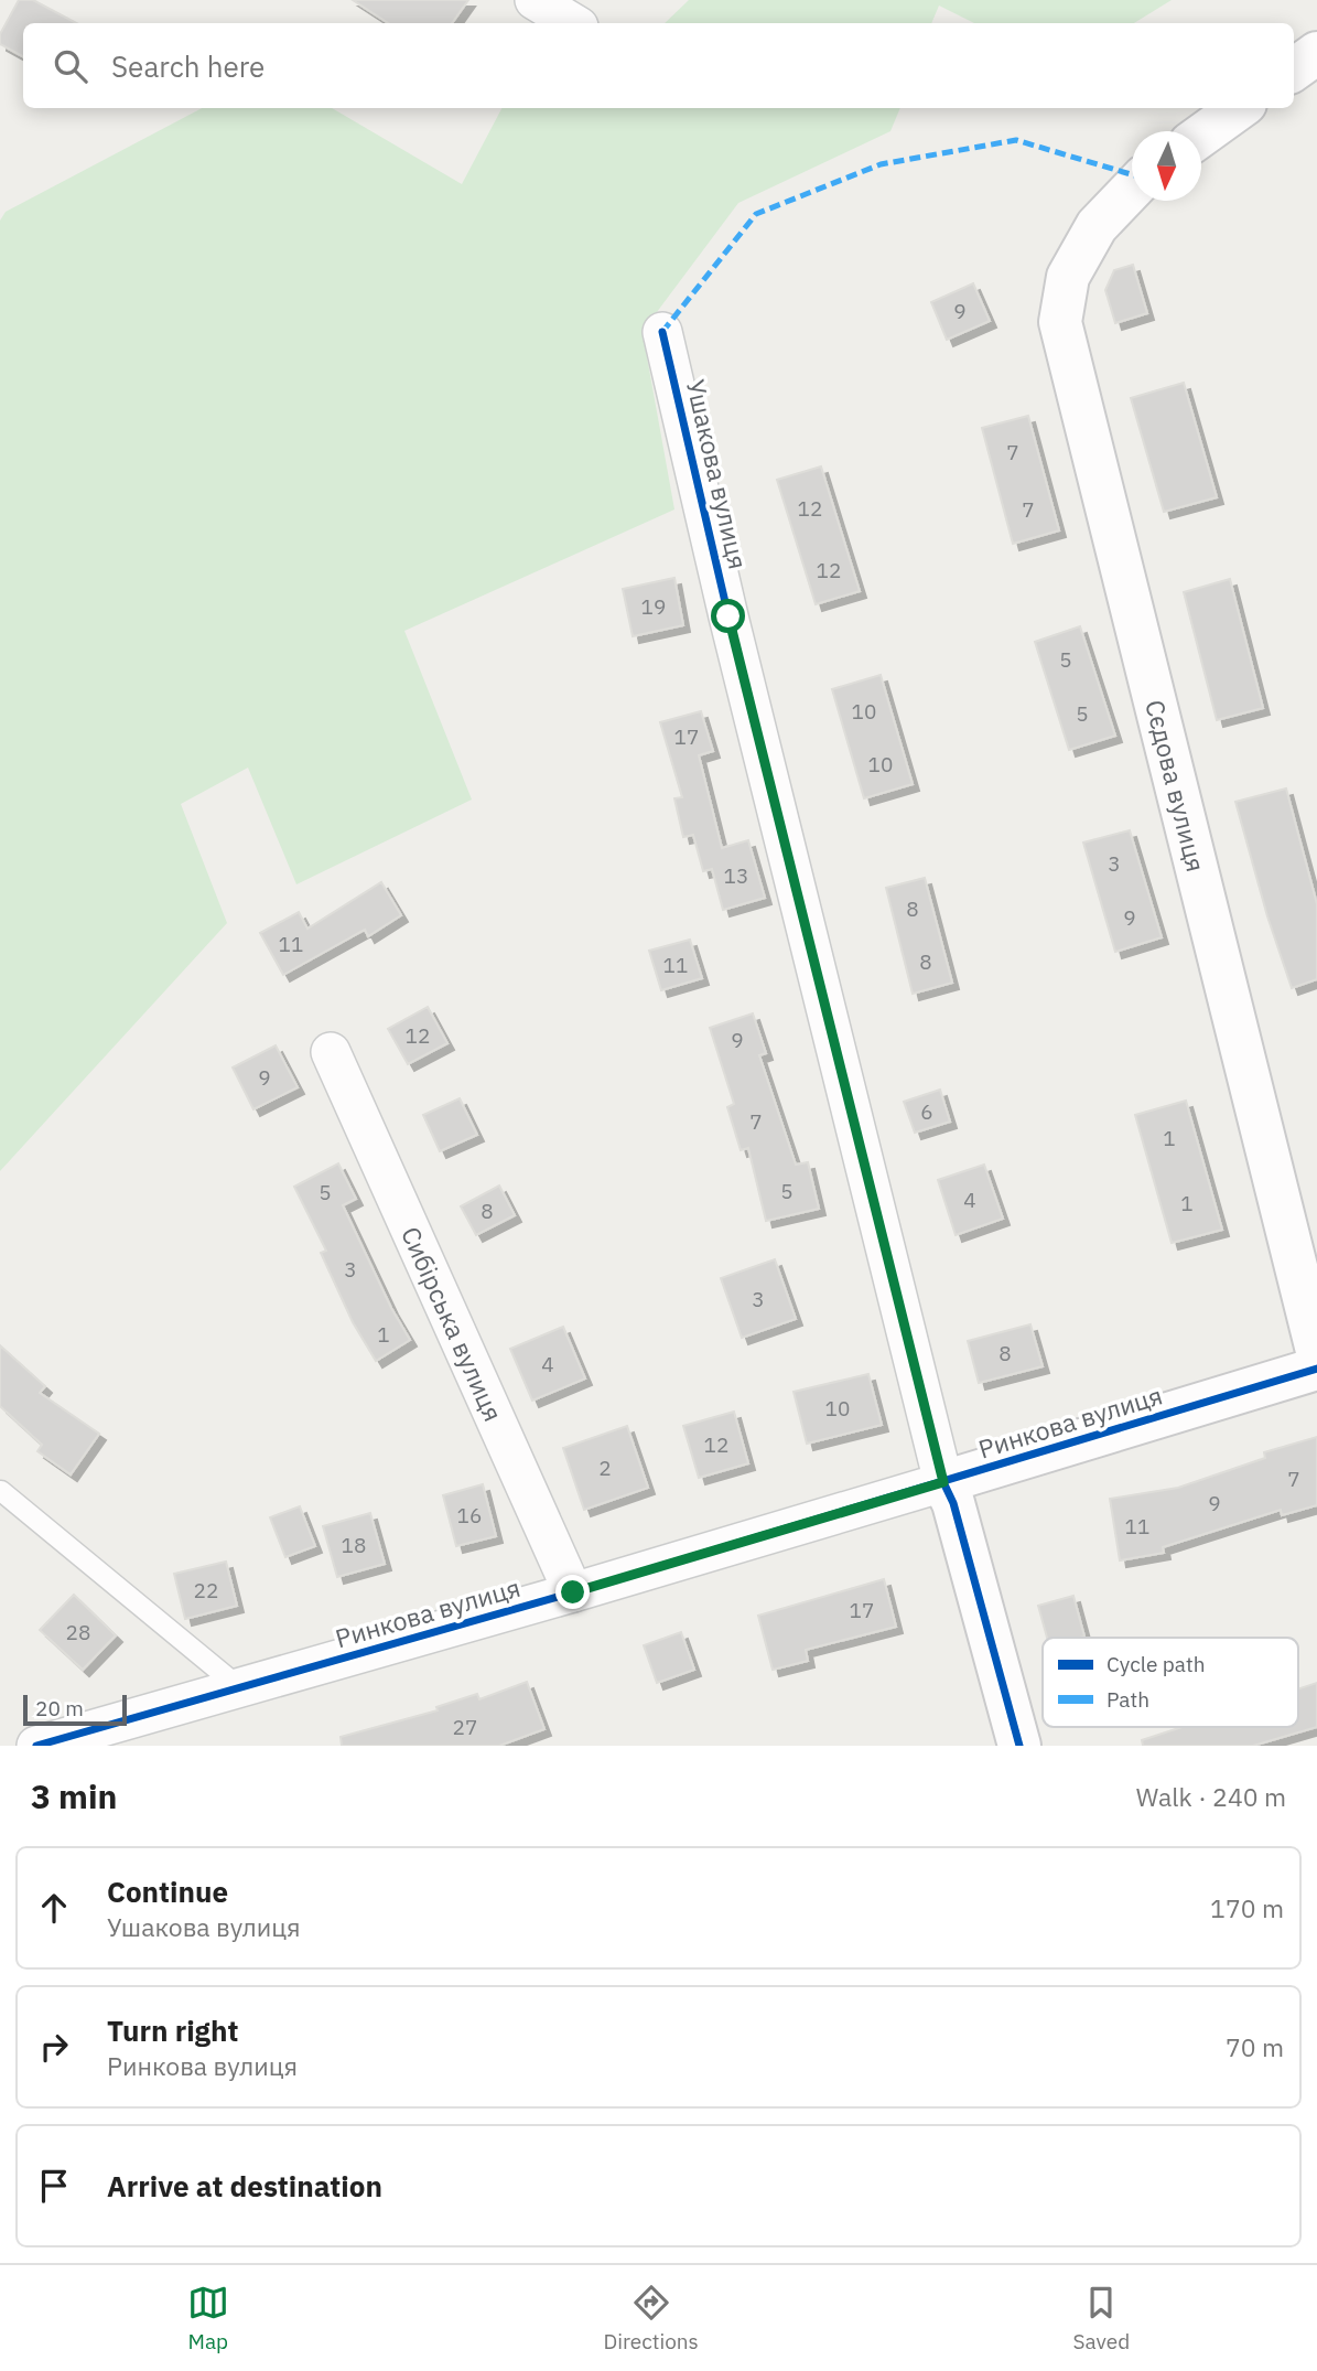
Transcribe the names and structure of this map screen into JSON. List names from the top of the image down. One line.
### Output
{"streets":{"street":["Ушакова вулиця","Сєдова вулиця","Сибірська вулиця","Ринкова вулиця"]},"crossings":[["Ушакова вулиця","Ринкова вулиця"],["Сибірська вулиця","Ринкова вулиця"]],"house_numbers":["9","7","12","7","12","19","5","10","5","17","10","3","13","8","9","11","8","11","12","9","9","6","7","1","5","5","4","1","8","3","3","1","8","4","10","12","2","7","9","16","11","18","22","17","28","27"],"legend":["Cycle path","Path"],"scale_bar":"20 m","north":"bottom","page":{"search":"Search here","scale":"20 m","heading":["3 min","Walk · 240 m"],"list":[["Continue","Ушакова вулиця","170 m"],["Turn right","Ринкова вулиця","70 m"],"Arrive at destination"],"nav":["Map","Directions","Saved"]}}
